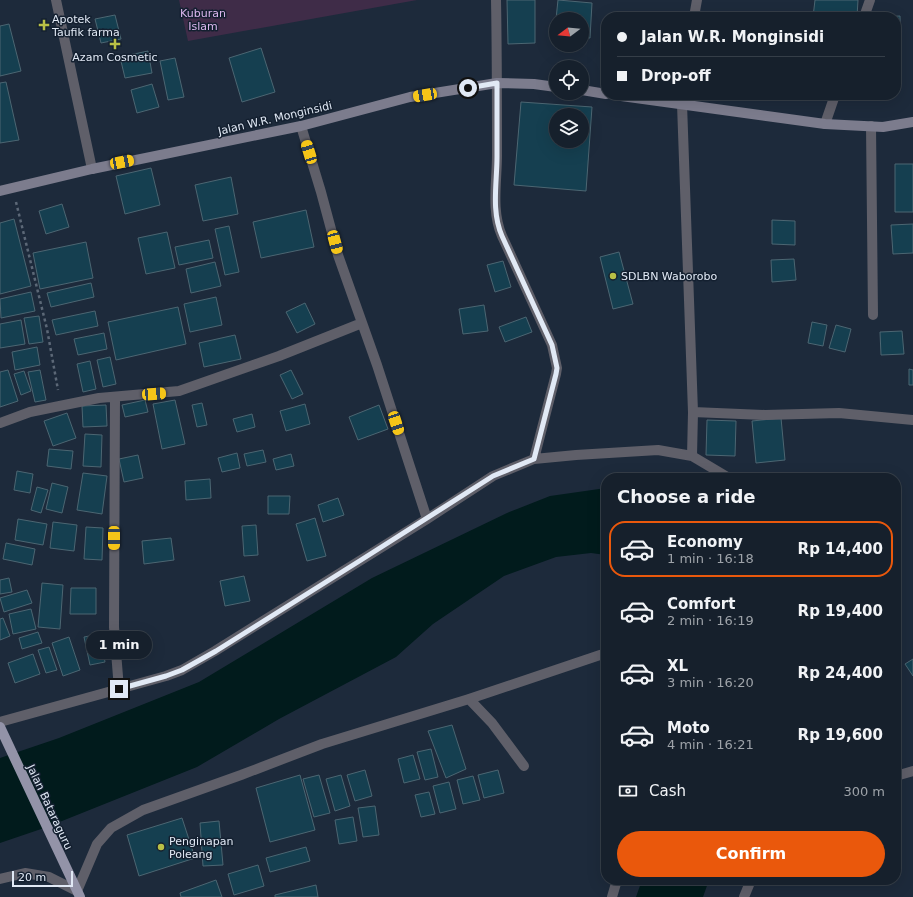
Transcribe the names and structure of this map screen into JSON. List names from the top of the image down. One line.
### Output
{"streets":{"main road":["Jalan W.R. Monginsidi","Jalan Bataraguru"]},"parks":["Kuburan Islam"],"places":{"health":["Apotek Taufik farma","Azam Cosmetic"],"other":["SDLBN Waborobo","Penginapan Poleang"]},"scale_bar":"20 m","north":"left","page":{"banner":["Jalan W.R. Monginsidi","Drop-off"],"heading":"Choose a ride","list":[{"name":"Economy","note":"1 min · 16:18","value":"Rp 14,400"},{"name":"Comfort","note":"2 min · 16:19","value":"Rp 19,400"},{"name":"XL","note":"3 min · 16:20","value":"Rp 24,400"},{"name":"Moto","note":"4 min · 16:21","value":"Rp 19,600"}],"bubble":"1 min","pay":["Cash","300 m"],"buttons":"Confirm","scale":"20 m"}}
